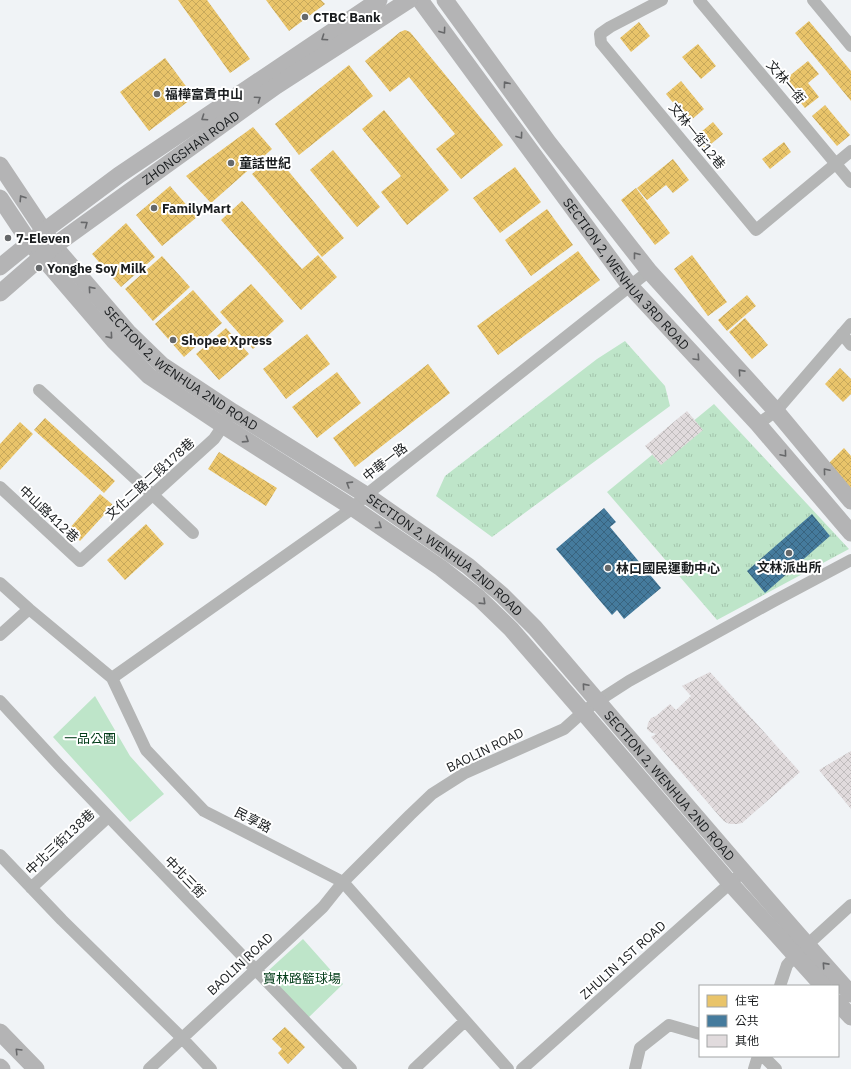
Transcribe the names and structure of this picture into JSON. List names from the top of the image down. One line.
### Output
{"streets":{"street":["文林一街","文林一街12巷","ZHONGSHAN ROAD","SECTION 2, WENHUA 3RD ROAD","SECTION 2, WENHUA 2ND ROAD","中華一路","文化二路二段178巷","中山路412巷","BAOLIN ROAD","民享路","中北三街138巷","中北三街","ZHULIN 1ST ROAD"]},"crossings":[["文林一街","文林一街12巷"],["ZHONGSHAN ROAD","SECTION 2, WENHUA 2ND ROAD"],["SECTION 2, WENHUA 3RD ROAD","中華一路"],["SECTION 2, WENHUA 2ND ROAD","中華一路"],["SECTION 2, WENHUA 2ND ROAD","文化二路二段178巷"],["SECTION 2, WENHUA 2ND ROAD","BAOLIN ROAD"],["SECTION 2, WENHUA 2ND ROAD","ZHULIN 1ST ROAD"],["中華一路","民享路"],["文化二路二段178巷","中山路412巷"],["BAOLIN ROAD","民享路"],["BAOLIN ROAD","中北三街"],["中北三街138巷","中北三街"]],"parks":["一品公園","寶林路籃球場"],"places":["CTBC Bank","福樺富貴中山","童話世紀","FamilyMart","7-Eleven","Yonghe Soy Milk","Shopee Xpress","文林派出所","林口國民運動中心"],"legend":["住宅","公共","其他"]}
